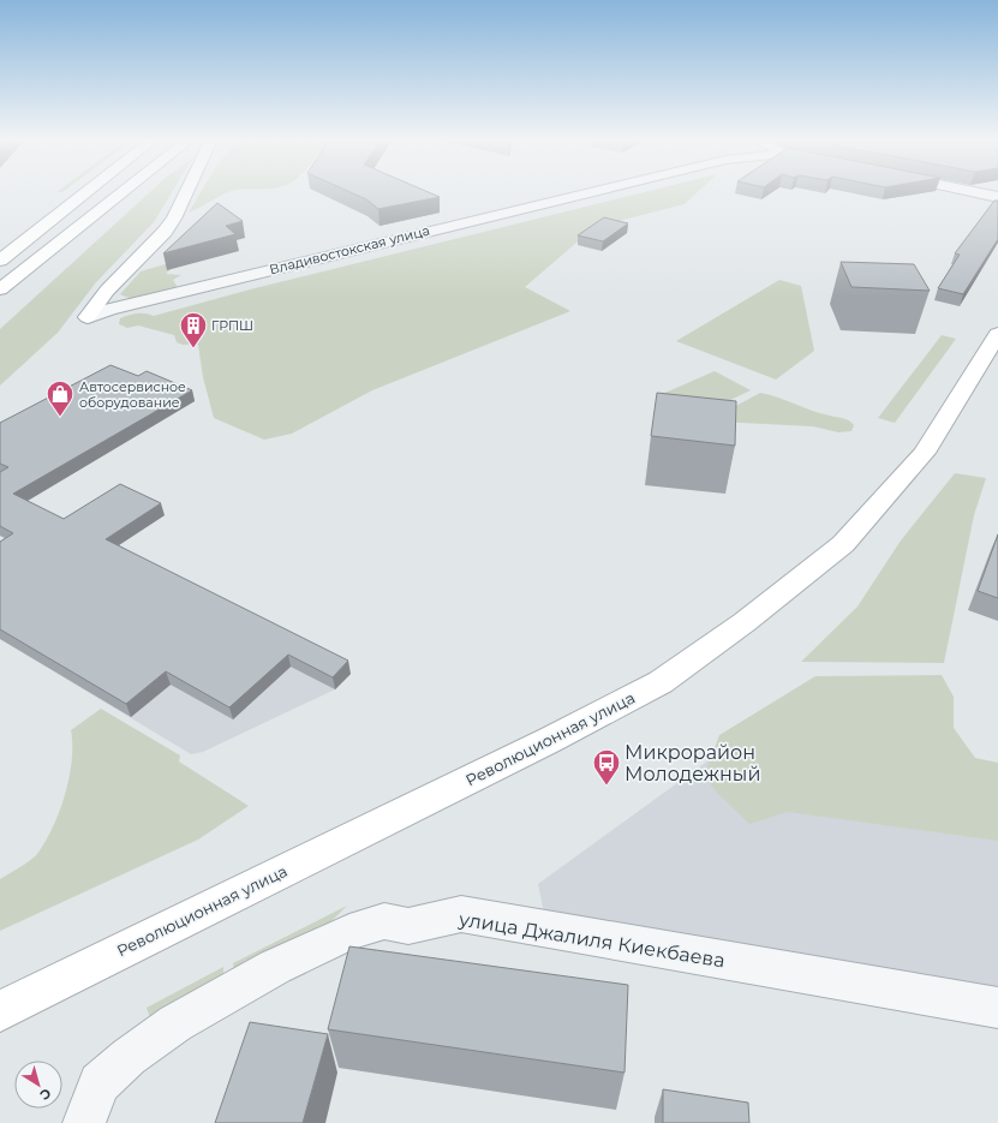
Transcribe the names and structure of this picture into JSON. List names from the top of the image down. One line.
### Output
{"streets":{"main road":["Революционная улица"],"street":["Владивостокская улица","улица Джалиля Киекбаева"]},"places":{"building":["ГРПШ"],"shop":["Автосервисное оборудование"],"bus stop":["Микрорайон Молодежный"]},"north":"bottom right"}
